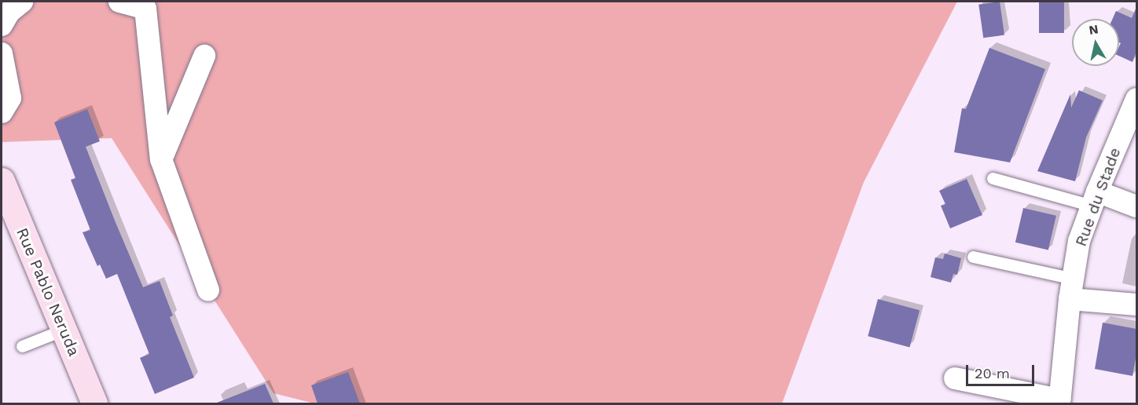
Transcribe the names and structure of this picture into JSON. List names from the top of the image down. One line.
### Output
{"streets":{"main road":["Rue Pablo Neruda"],"street":["Rue du Stade"]},"scale_bar":"20 m","north":"top"}
